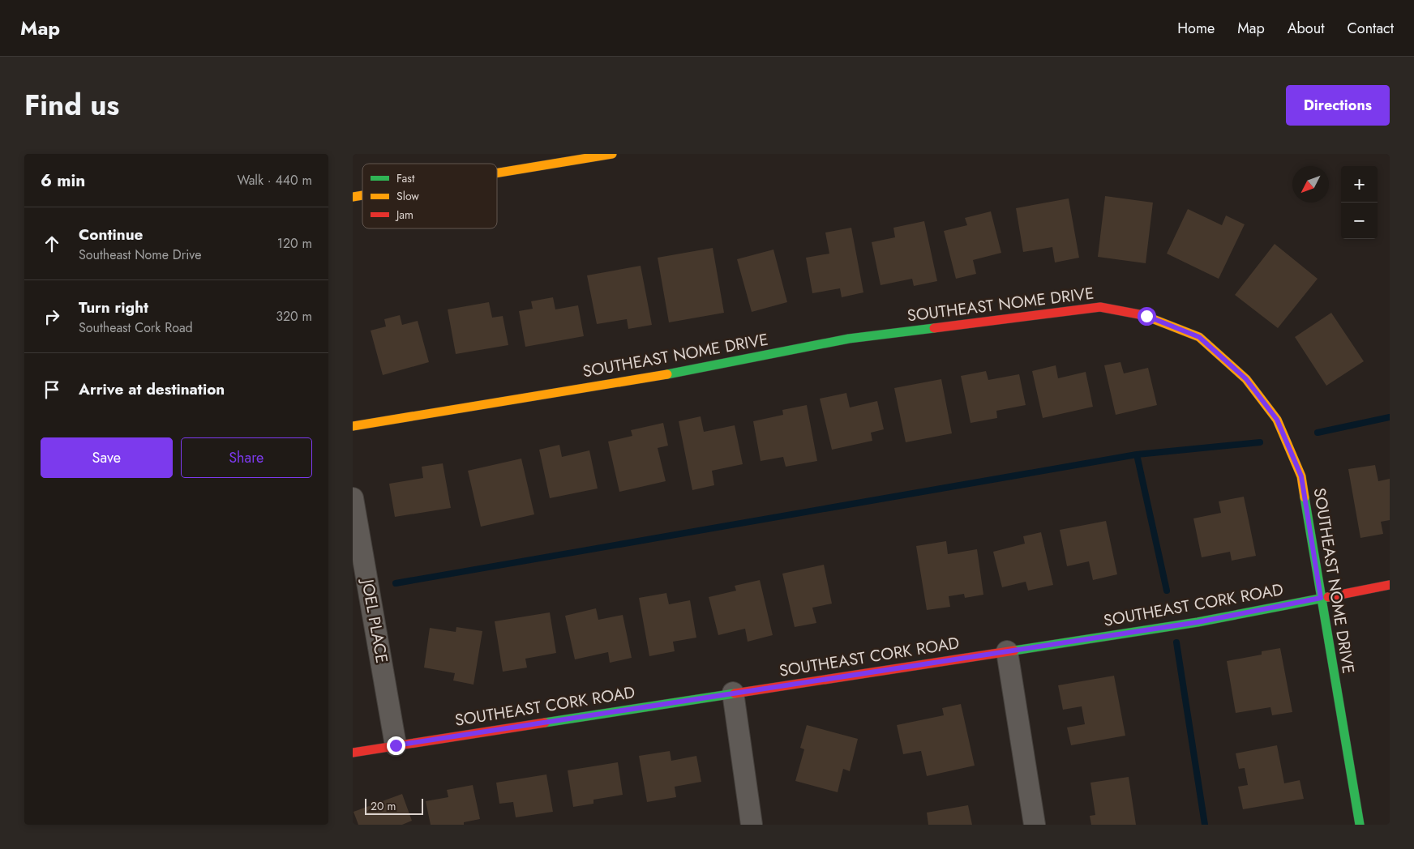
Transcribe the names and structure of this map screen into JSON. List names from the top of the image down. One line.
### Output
{"streets":{"street":["SOUTHEAST NOME DRIVE","SOUTHEAST CORK ROAD","JOEL PLACE"]},"crossings":[["SOUTHEAST NOME DRIVE","SOUTHEAST CORK ROAD"],["SOUTHEAST CORK ROAD","JOEL PLACE"]],"legend":["Fast","Slow","Jam"],"scale_bar":"20 m","north":"bottom left","page":{"header":"Map","nav":["Home","Map","About","Contact"],"title":"Find us","buttons":["Directions",["Save","Share"]],"heading":["6 min","Walk · 440 m"],"map_buttons":["+","−"],"list":[["Continue","Southeast Nome Drive","120 m"],["Turn right","Southeast Cork Road","320 m"],"Arrive at destination"],"scale":"20 m"}}
